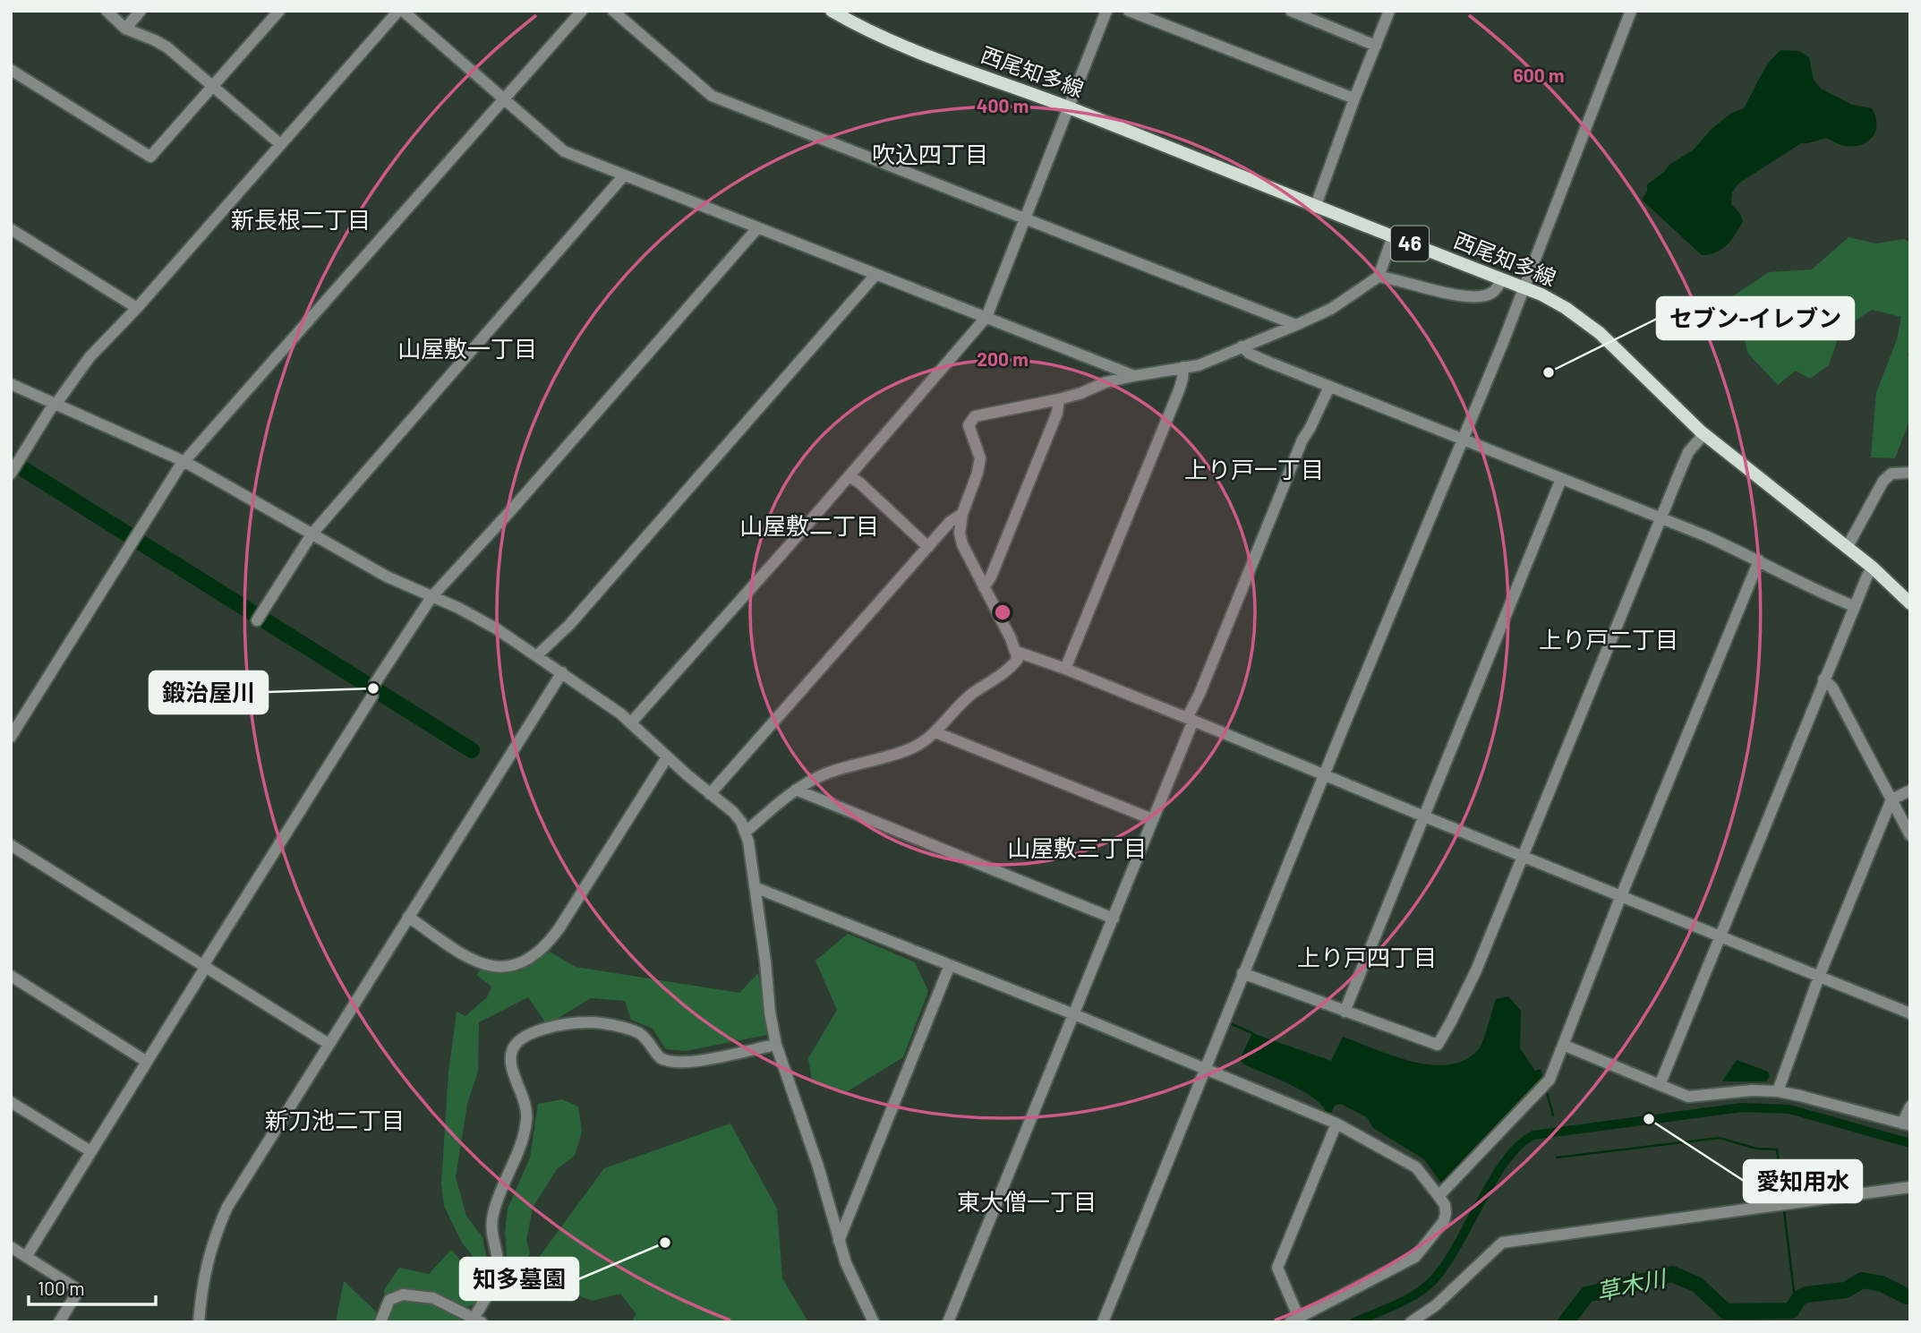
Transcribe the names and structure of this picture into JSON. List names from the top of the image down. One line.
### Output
{"streets":{"main road":["西尾知多線","46"]},"districts":["吹込四丁目","新長根二丁目","山屋敷一丁目","上り戸一丁目","山屋敷二丁目","上り戸二丁目","山屋敷三丁目","上り戸四丁目","新刀池二丁目","東大僧一丁目"],"water":["草木川"],"places":["セブン-イレブン","鍛治屋川","愛知用水","知多墓園"],"scale_bar":"100 m","rings":["600 m","400 m","200 m"]}
